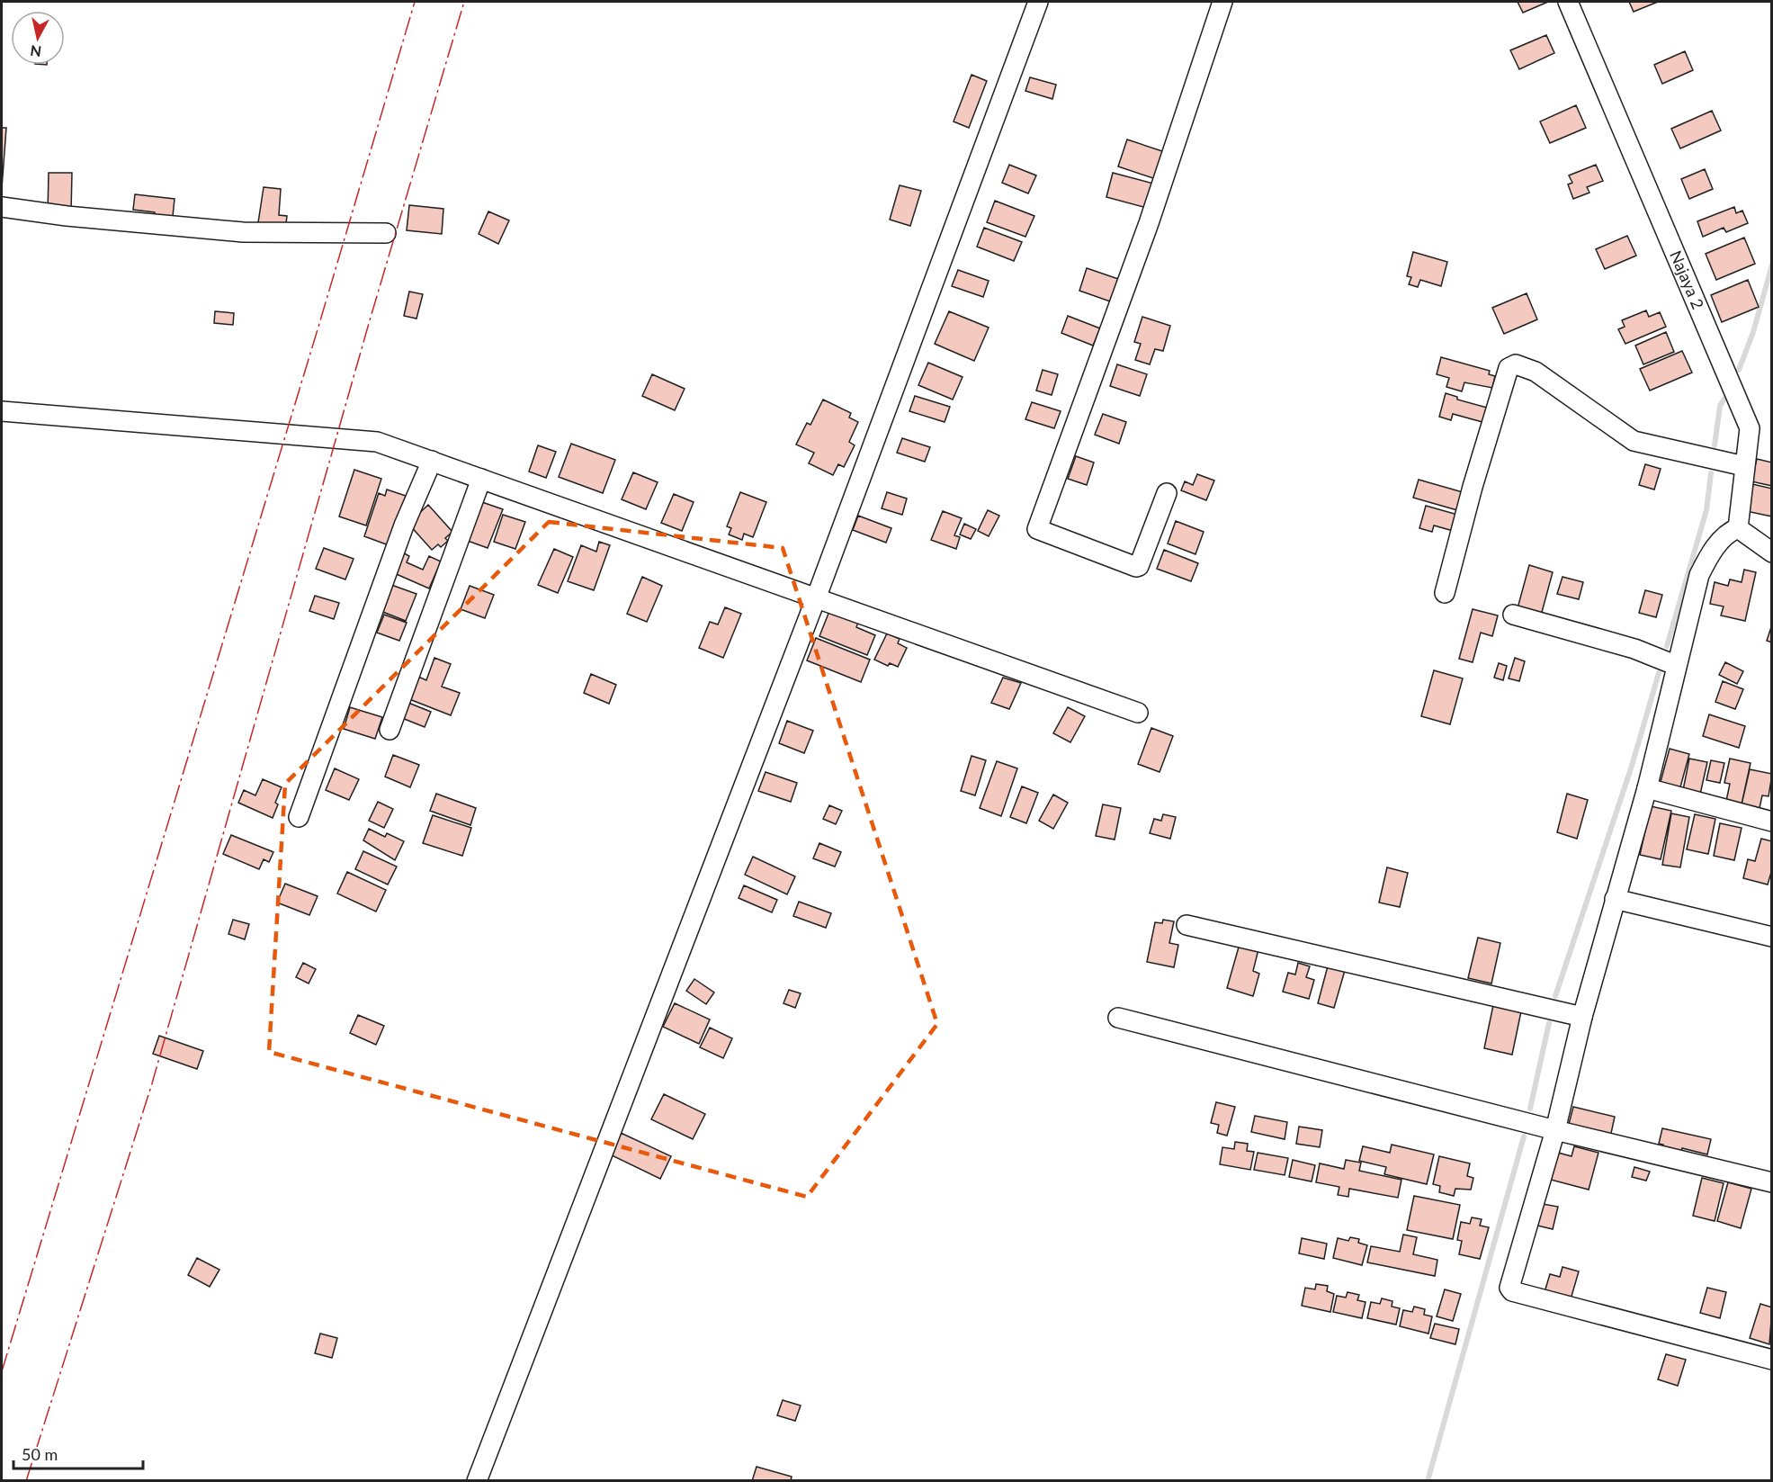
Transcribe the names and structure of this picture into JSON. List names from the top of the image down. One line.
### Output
{"streets":{"street":["Najaya 2"]},"scale_bar":"50 m","north":"bottom"}
